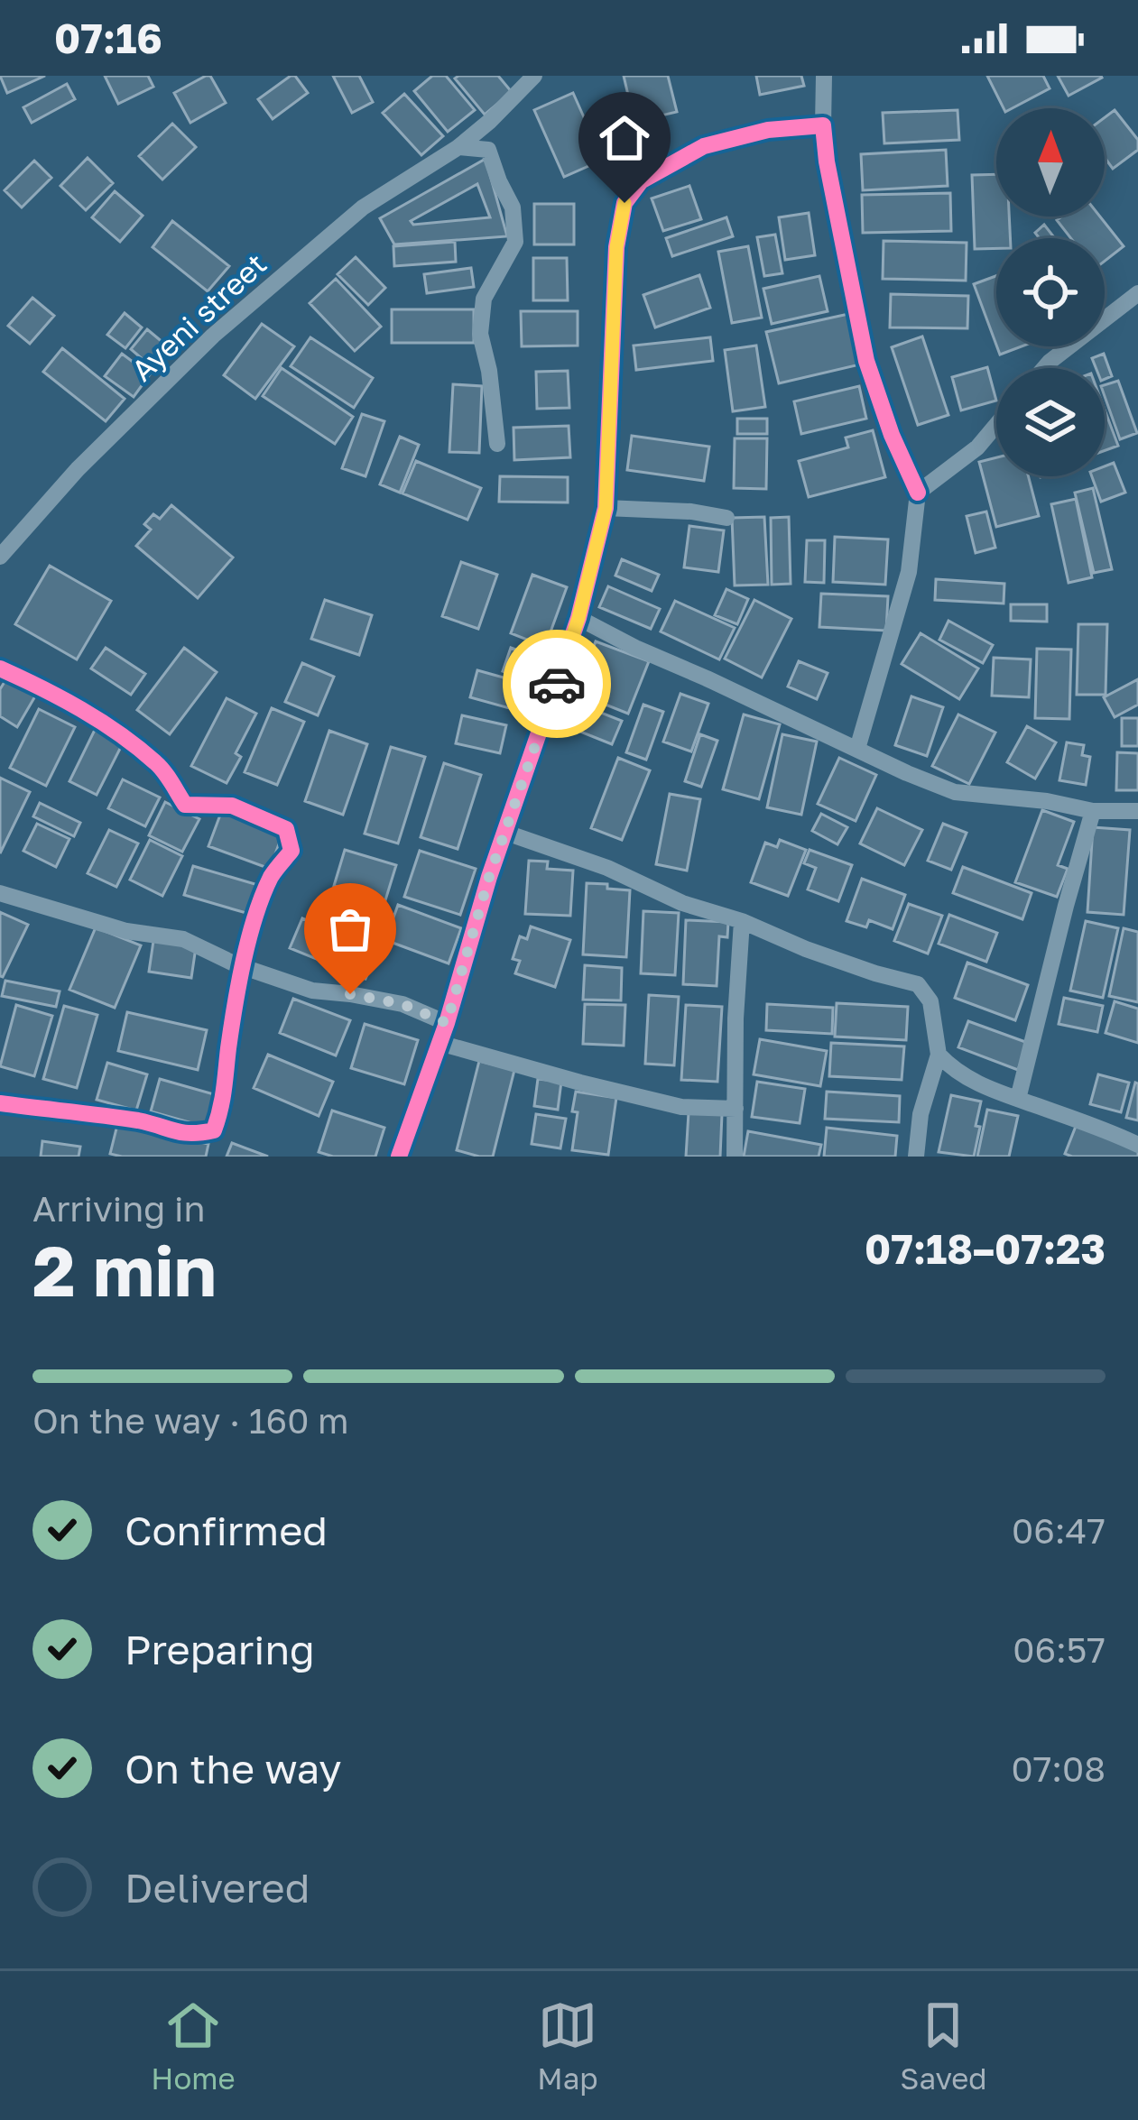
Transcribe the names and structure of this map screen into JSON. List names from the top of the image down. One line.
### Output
{"streets":{"street":["Ayeni street"]},"north":"top","page":{"status":"07:16","heading":["2 min","Arriving in","07:18–07:23"],"bar":"On the way · 160 m","list":[["Confirmed","06:47"],["Preparing","06:57"],["On the way","07:08"],"Delivered"],"tabs":["Home","Map","Saved"]}}
